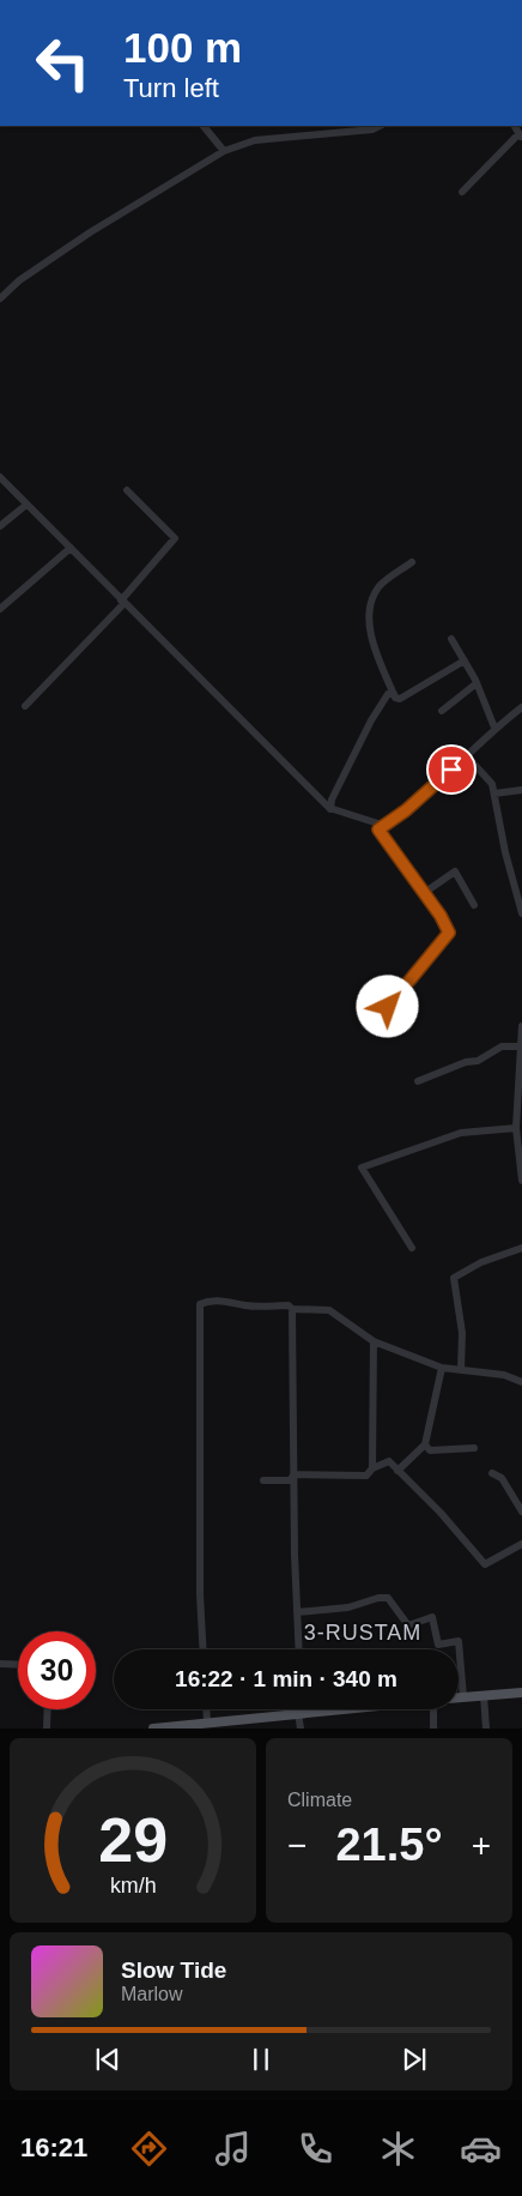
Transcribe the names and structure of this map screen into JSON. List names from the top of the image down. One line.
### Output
{"districts":["3-RUSTAM"],"page":{"turn":["100 m","Turn left"],"limit":"30","trip":"16:22 · 1 min · 340 m","tile":"Climate","heat":["−","21.5°","+"],"song":["Slow Tide","Marlow"],"tabs":"16:21","gauge":["29","km/h"]}}
